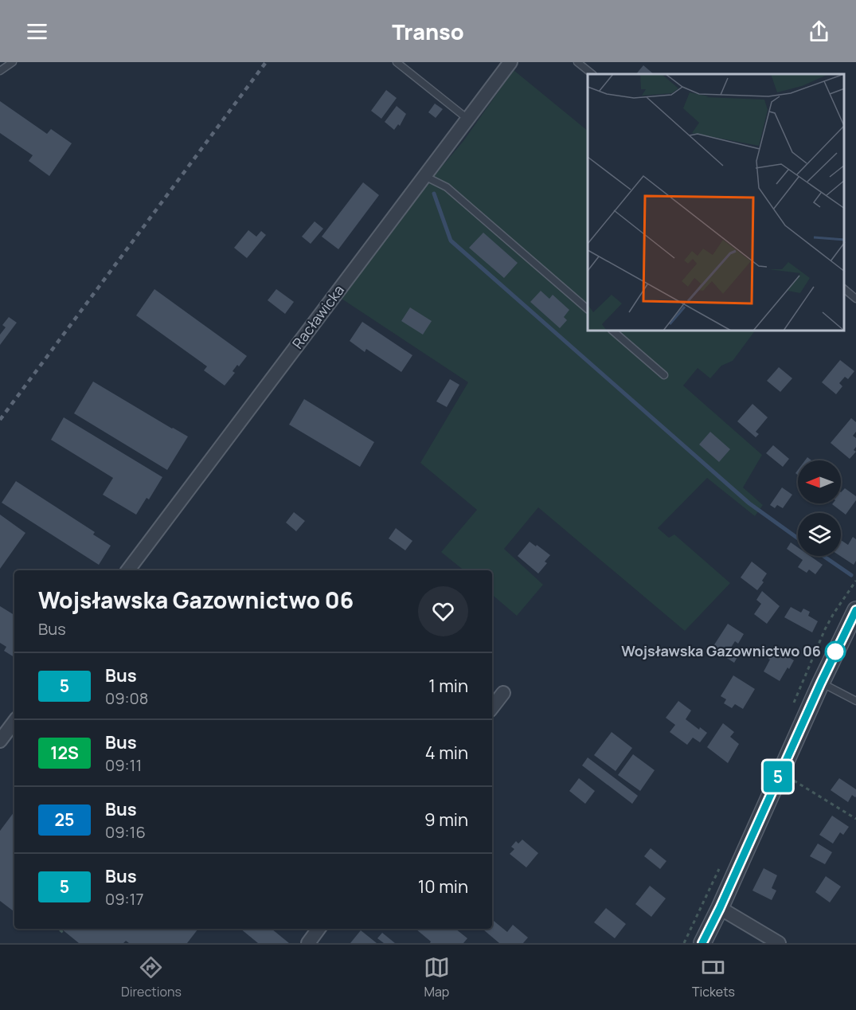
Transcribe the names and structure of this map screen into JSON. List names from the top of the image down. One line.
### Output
{"streets":{"street":["Racławicka"]},"places":["Wojsławska Gazownictwo 06"],"lines":["bus line 5"],"north":"left","page":{"header":"Transo","on_map":"5","heading":["Wojsławska Gazownictwo 06","Bus"],"list":[{"mark":"5","name":"Bus","note":"09:08","value":"1 min"},{"mark":"12S","name":"Bus","note":"09:11","value":"4 min"},{"mark":"25","name":"Bus","note":"09:16","value":"9 min"},{"mark":"5","name":"Bus","note":"09:17","value":"10 min"}],"tabs":["Directions","Map","Tickets"]}}
